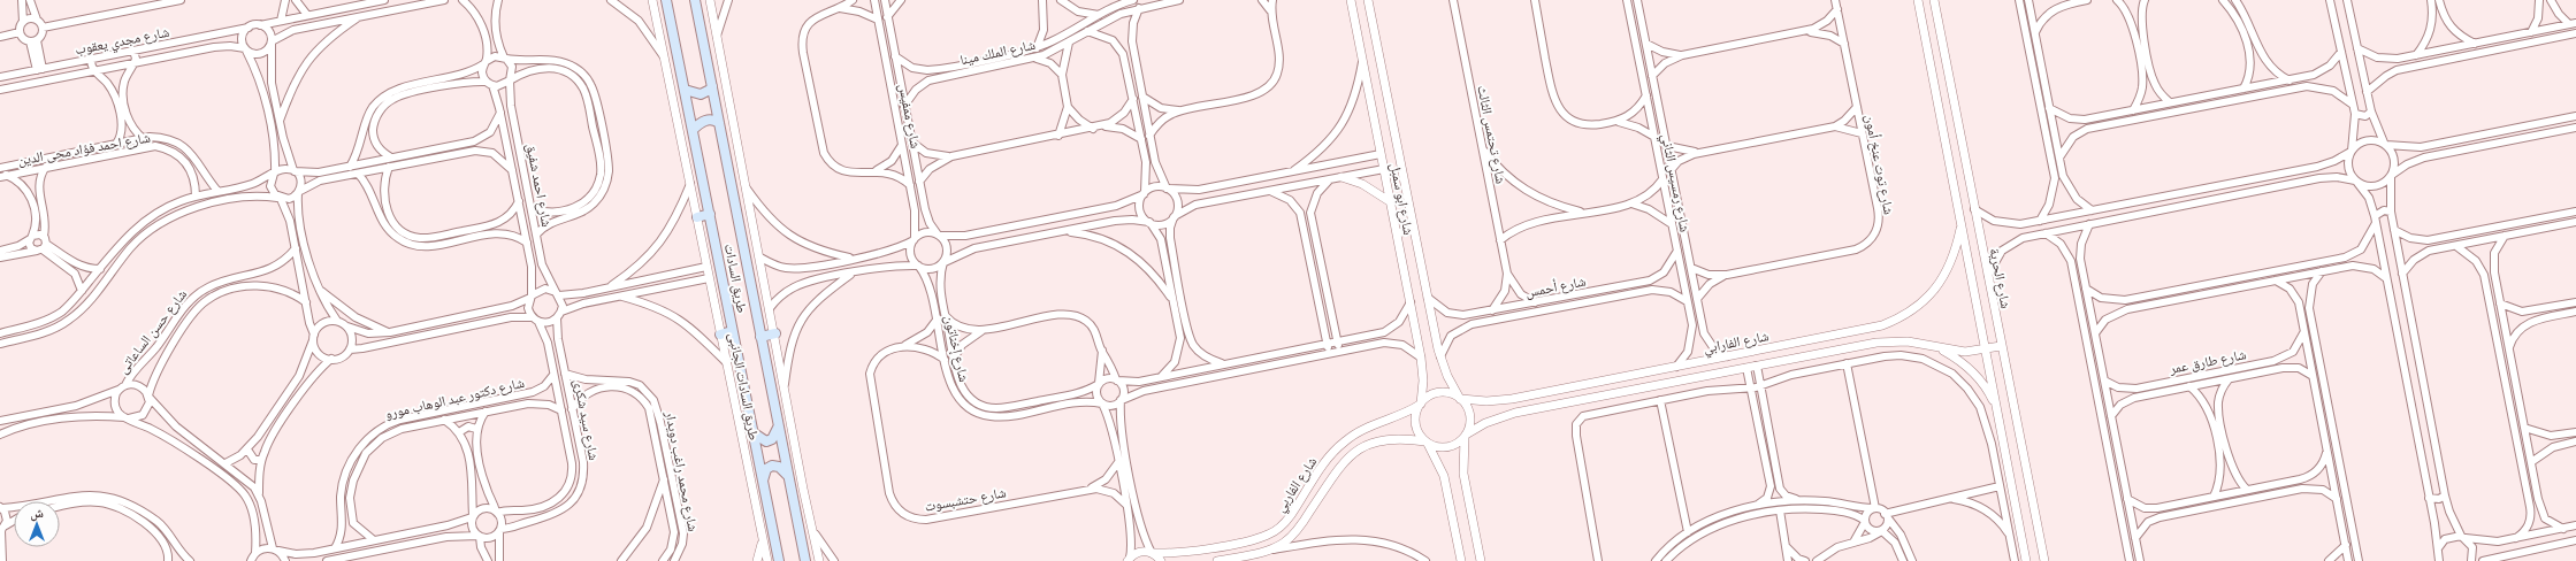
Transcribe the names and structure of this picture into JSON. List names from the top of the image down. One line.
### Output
{"streets":{"main road":["طريق السادات"],"street":["شارع مجدي يعقوب","شارع الملك مينا","شارع ممفيس","شارع تحتمس الثالث","شارع احمد فؤاد محى الدين","شارع توت عنخ أمون","شارع رمسيس الثاني","شارع احمد شفيق","شارع ابو سمبل","شارع الحرية","شارع أحمس","شارع حسن الساعاتى","شارع الفارابي","شارع إخناتون","شارع طارق عمر","طريق السادات الجانبى","شارع دكتور عبد الوهاب مورو","شارع سيد شكرى","شارع محمد راغب دويدار","شارع الفاربي","شارع حتشبسوت"]},"crossings":[["شارع الملك مينا","شارع ممفيس"],["شارع ممفيس","شارع إخناتون"],["شارع تحتمس الثالث","شارع أحمس"],["شارع توت عنخ أمون","شارع رمسيس الثاني"],["شارع رمسيس الثاني","شارع أحمس"],["شارع رمسيس الثاني","شارع الفارابي"],["شارع احمد شفيق","شارع سيد شكرى"],["شارع ابو سمبل","شارع أحمس"],["شارع ابو سمبل","شارع الفارابي"],["شارع ابو سمبل","شارع الفاربي"],["شارع الحرية","شارع الفارابي"],["شارع الفارابي","شارع الفاربي"],["شارع إخناتون","شارع حتشبسوت"],["شارع دكتور عبد الوهاب مورو","شارع سيد شكرى"],["شارع سيد شكرى","شارع محمد راغب دويدار"]],"north":"top"}
